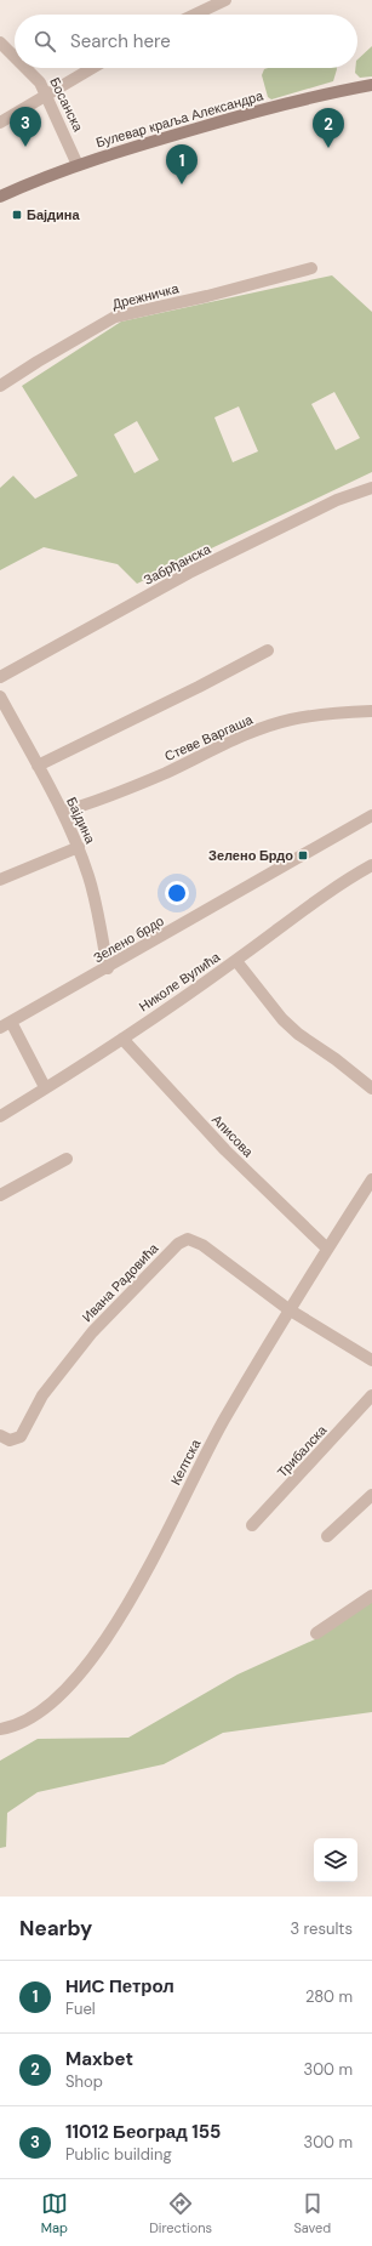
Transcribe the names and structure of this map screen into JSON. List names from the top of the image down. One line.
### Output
{"streets":{"main road":["Булевар краља Александра"],"street":["Босанска","Дрежничка","Забрђанска","Стеве Варгаша","Бајдина","Зелено брдо","Николе Вулића","Аписова","Ивана Радовића","Трибалска","Келтска"]},"crossings":[["Босанска","Булевар краља Александра"],["Стеве Варгаша","Бајдина"],["Бајдина","Зелено брдо"],["Николе Вулића","Аписова"],["Аписова","Келтска"],["Ивана Радовића","Келтска"]],"places":{"transit":["Бајдина","Зелено Брдо"]},"page":{"search":"Search here","pins":["3","2","1"],"heading":["Nearby","3 results"],"list":[{"mark":"1","name":"НИС Петрол","note":"Fuel","value":"280 m"},{"mark":"2","name":"Maxbet","note":"Shop","value":"300 m"},{"mark":"3","name":"11012 Београд 155","note":"Public building","value":"300 m"}],"nav":["Map","Directions","Saved"]}}
